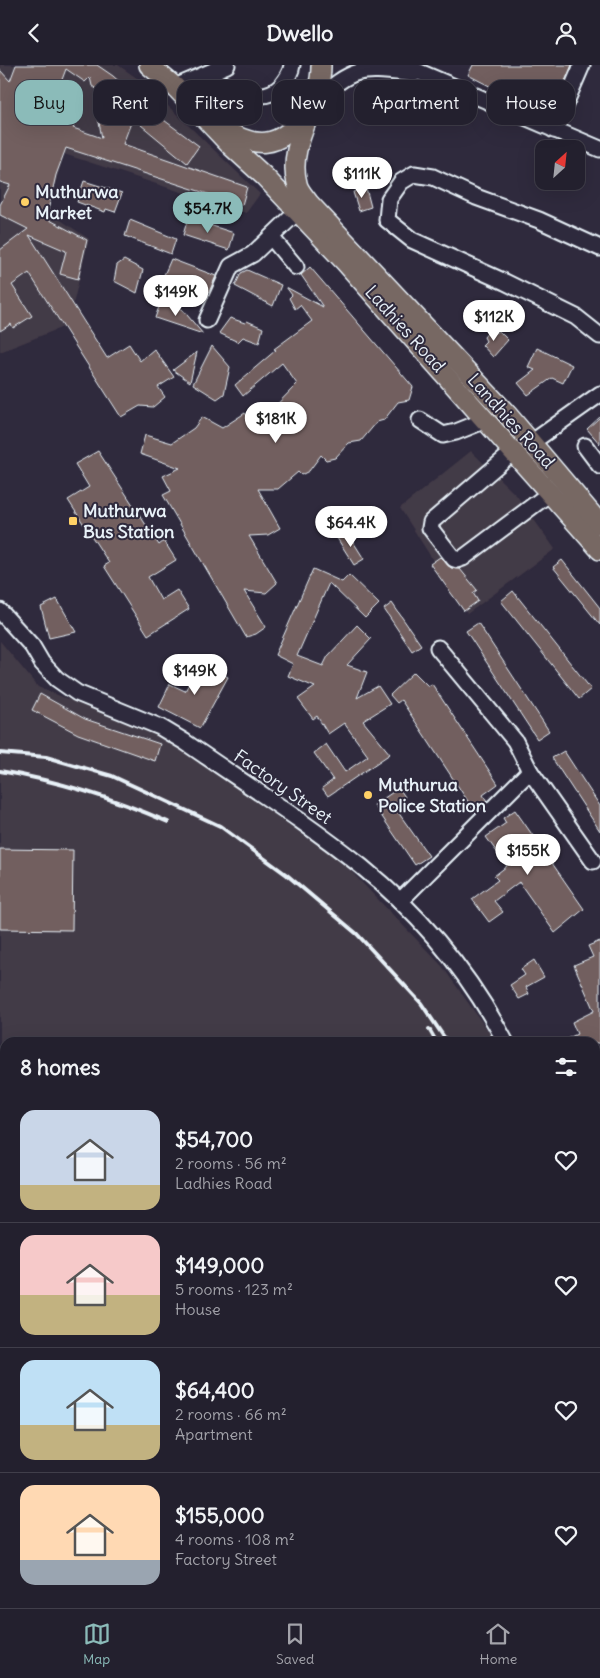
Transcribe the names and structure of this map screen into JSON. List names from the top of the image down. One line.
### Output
{"streets":{"main road":["Ladhies Road","Landhies Road"],"street":["Factory Street"]},"places":{"other":["Muthurwa Market","Muthurua Police Station"],"transit":["Muthurwa Bus Station"]},"north":"top right","page":{"header":"Dwello","chip":["Buy","Rent","Filters","New","Apartment","House"],"price":["$111K","$54.7K","$149K","$112K","$181K","$64.4K","$149K","$155K"],"heading":"8 homes","list":[{"name":"$54,700","note":"2 rooms · 56 m² · Ladhies Road"},{"name":"$149,000","note":"5 rooms · 123 m² · House"},{"name":"$64,400","note":"2 rooms · 66 m² · Apartment"},{"name":"$155,000","note":"4 rooms · 108 m² · Factory Street"}],"tabs":["Map","Saved","Home"]}}
